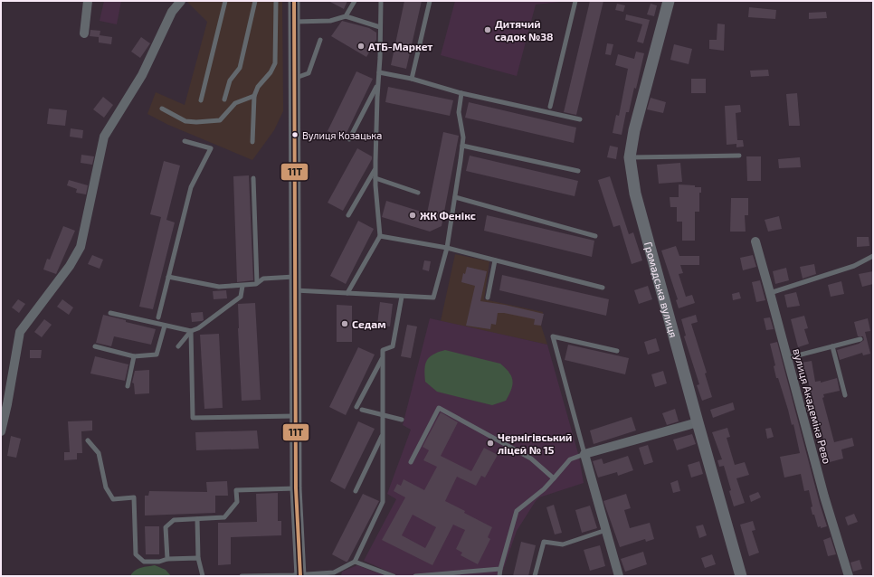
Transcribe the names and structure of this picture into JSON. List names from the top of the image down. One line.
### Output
{"streets":{"street":["Громадська вулиця","вулиця Академіка Рево"]},"places":["Дитячий садок №38","АТБ-Маркет","Вулиця Козацька","ЖК Фенікс","Седам","Чернігівський ліцей № 15"],"lines":["transit line 11Т"]}
